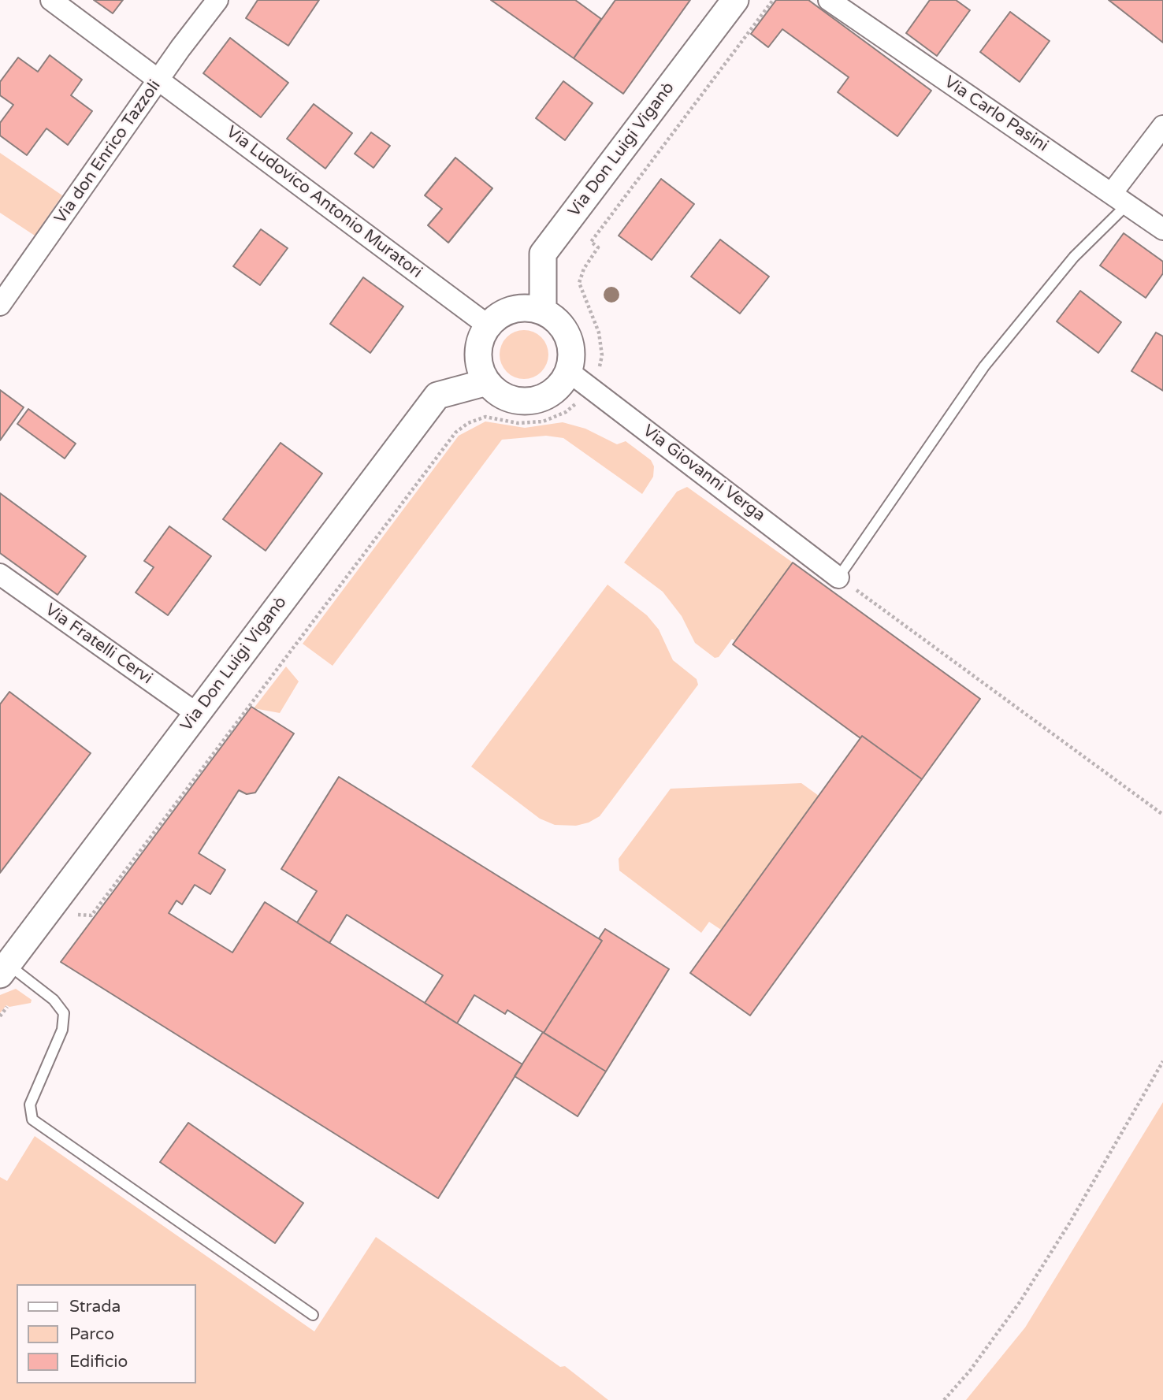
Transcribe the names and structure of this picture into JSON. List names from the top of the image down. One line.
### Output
{"streets":{"street":["Via Carlo Pasini","Via Don Luigi Viganò","Via don Enrico Tazzoli","Via Ludovico Antonio Muratori","Via Giovanni Verga","Via Fratelli Cervi"]},"crossings":[["Via Don Luigi Viganò","Via Ludovico Antonio Muratori"],["Via Don Luigi Viganò","Via Giovanni Verga"],["Via Don Luigi Viganò","Via Fratelli Cervi"],["Via don Enrico Tazzoli","Via Ludovico Antonio Muratori"],["Via Ludovico Antonio Muratori","Via Giovanni Verga"]],"legend":["Strada","Parco","Edificio"]}
